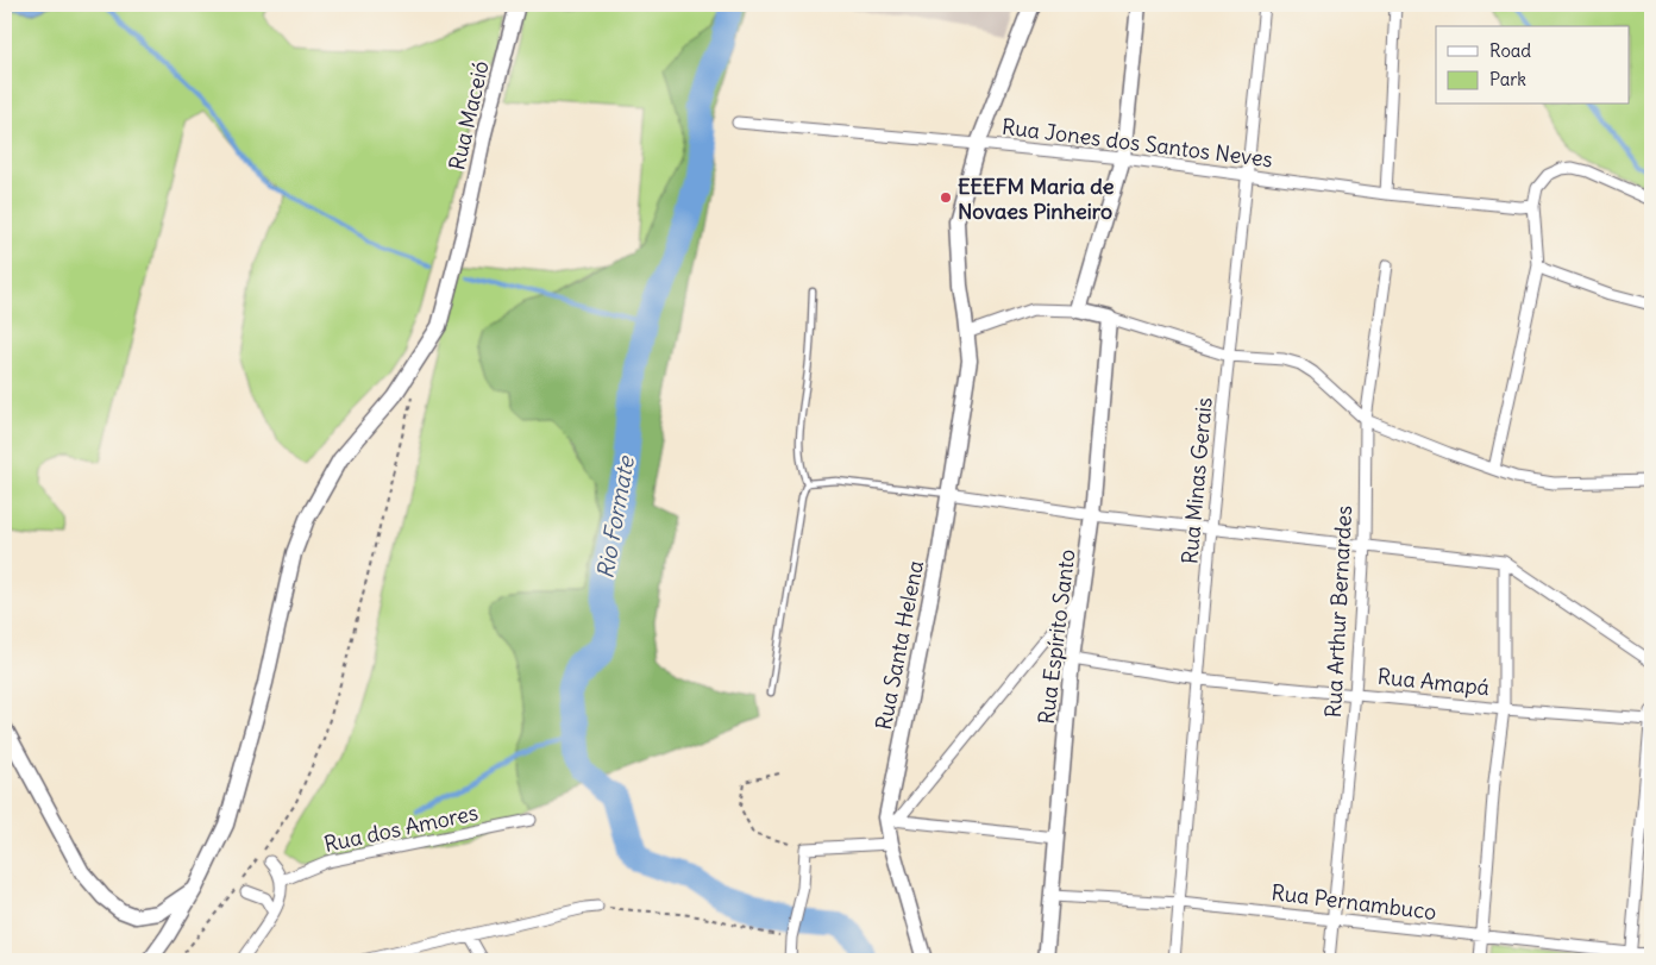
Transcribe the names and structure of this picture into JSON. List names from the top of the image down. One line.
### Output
{"streets":{"street":["Rua Maceió","Rua Jones dos Santos Neves","Rua Minas Gerais","Rua Arthur Bernardes","Rua Espírito Santo","Rua Santa Helena","Rua Amapá","Rua dos Amores","Rua Pernambuco"]},"crossings":[["Rua Jones dos Santos Neves","Rua Minas Gerais"],["Rua Jones dos Santos Neves","Rua Santa Helena"],["Rua Minas Gerais","Rua Amapá"],["Rua Minas Gerais","Rua Pernambuco"],["Rua Arthur Bernardes","Rua Amapá"],["Rua Arthur Bernardes","Rua Pernambuco"],["Rua Espírito Santo","Rua Amapá"],["Rua Espírito Santo","Rua Pernambuco"]],"water":["Rio Formate"],"places":["EEEFM Maria de Novaes Pinheiro"],"legend":["Road","Park"]}
